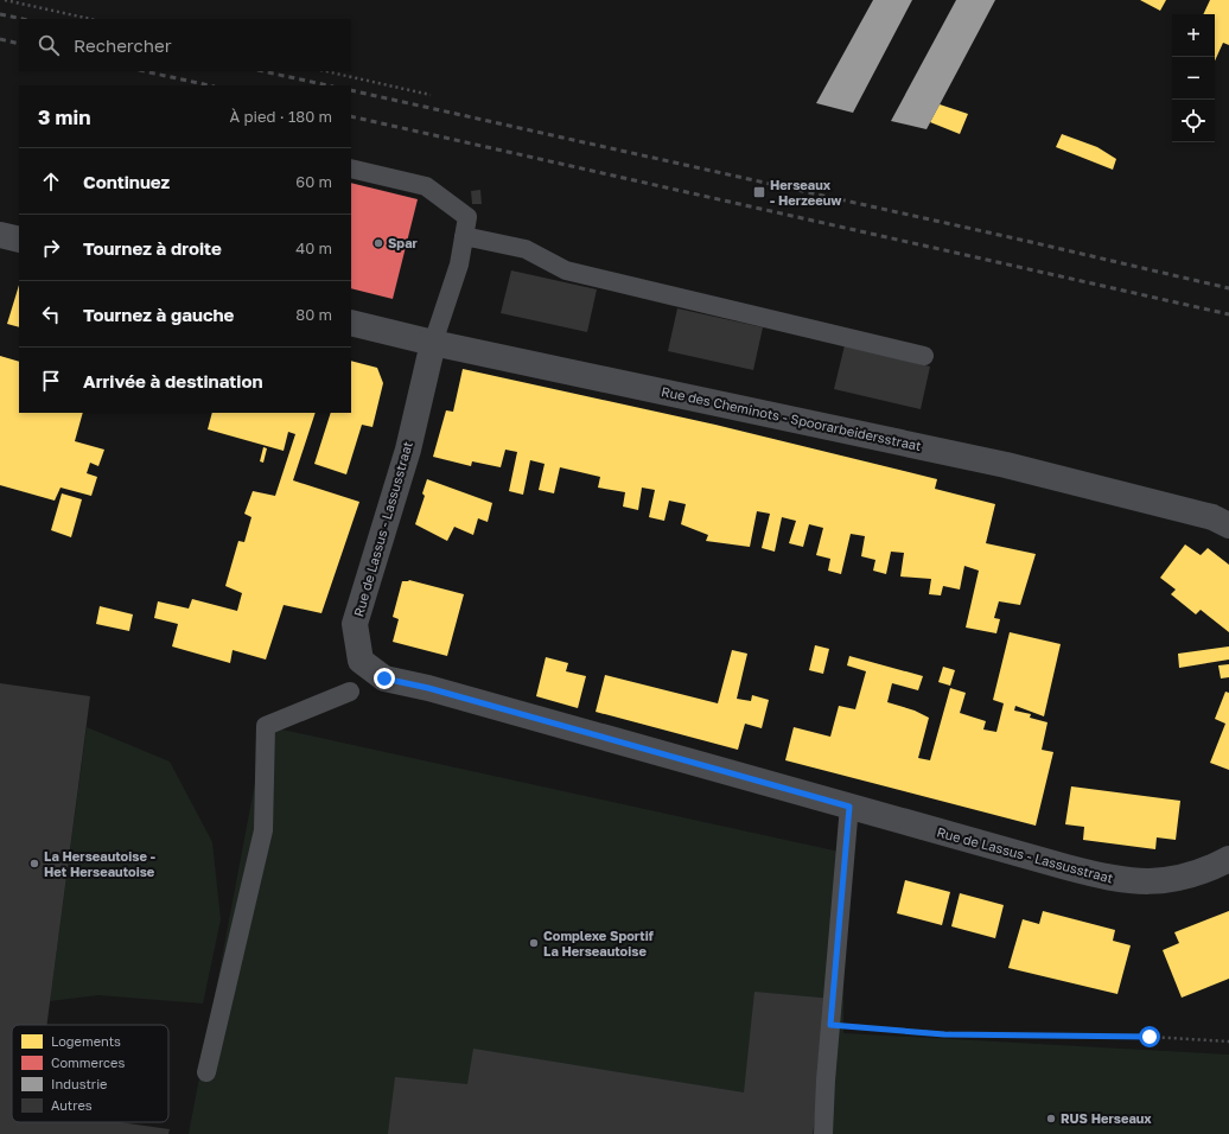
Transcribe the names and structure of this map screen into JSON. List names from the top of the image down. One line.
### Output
{"streets":{"street":["Rue des Cheminots - Spoorarbeidersstraat","Rue de Lassus - Lassusstraat"]},"crossings":[["Rue des Cheminots - Spoorarbeidersstraat","Rue de Lassus - Lassusstraat"]],"places":{"transit":["Herseaux - Herzeeuw"],"other":["Spar","La Herseautoise - Het Herseautoise","Complexe Sportif La Herseautoise","RUS Herseaux"]},"legend":["Logements","Commerces","Industrie","Autres"],"page":{"map_buttons":["+","−"],"search":"Rechercher","heading":["3 min","À pied · 180 m"],"list":[["Continuez","60 m"],["Tournez à droite","40 m"],["Tournez à gauche","80 m"],"Arrivée à destination"]}}
